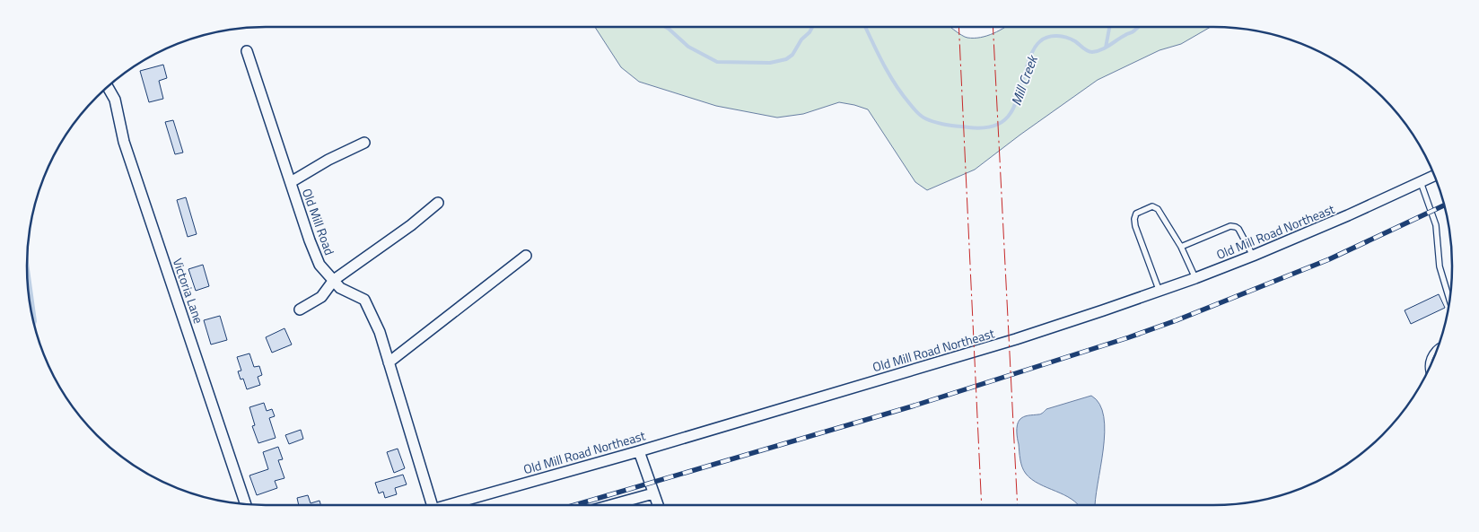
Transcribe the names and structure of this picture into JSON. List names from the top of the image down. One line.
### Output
{"streets":{"street":["Old Mill Road","Old Mill Road Northeast","Victoria Lane"]},"water":["Mill Creek"]}
